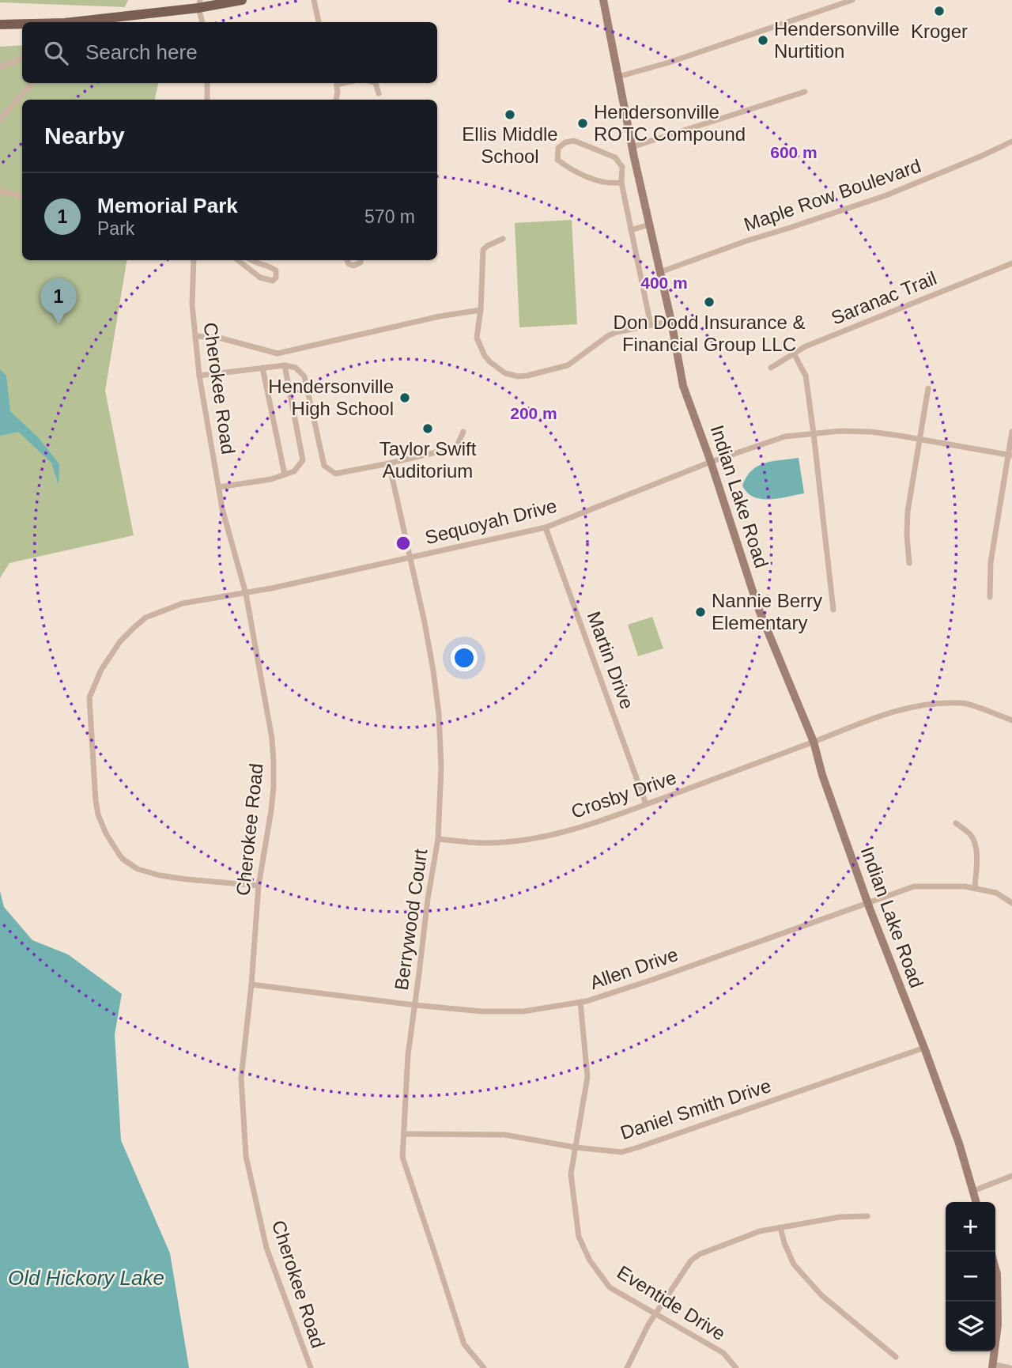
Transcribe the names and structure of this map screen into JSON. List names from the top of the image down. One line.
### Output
{"streets":{"street":["Maple Row Boulevard","Saranac Trail","Cherokee Road","Indian Lake Road","Sequoyah Drive","Martin Drive","Crosby Drive","Berrywood Court","Allen Drive","Daniel Smith Drive","Eventide Drive"]},"crossings":[["Maple Row Boulevard","Indian Lake Road"],["Cherokee Road","Sequoyah Drive"],["Cherokee Road","Allen Drive"],["Indian Lake Road","Sequoyah Drive"],["Indian Lake Road","Crosby Drive"],["Indian Lake Road","Allen Drive"],["Indian Lake Road","Daniel Smith Drive"],["Sequoyah Drive","Martin Drive"],["Sequoyah Drive","Berrywood Court"],["Martin Drive","Crosby Drive"],["Crosby Drive","Berrywood Court"],["Berrywood Court","Allen Drive"],["Berrywood Court","Daniel Smith Drive"],["Allen Drive","Eventide Drive"],["Daniel Smith Drive","Eventide Drive"]],"water":["Old Hickory Lake"],"places":["Kroger","Hendersonville Nurtition","Ellis Middle School","Hendersonville ROTC Compound","Don Dodd Insurance & Financial Group LLC","Hendersonville High School","Taylor Swift Auditorium","Nannie Berry Elementary"],"page":{"search":"Search here","heading":"Nearby","list":[{"mark":"1","name":"Memorial Park","note":"Park","value":"570 m"}],"pins":"1","map_buttons":["+","−"]},"rings":["600 m","400 m","200 m"]}
